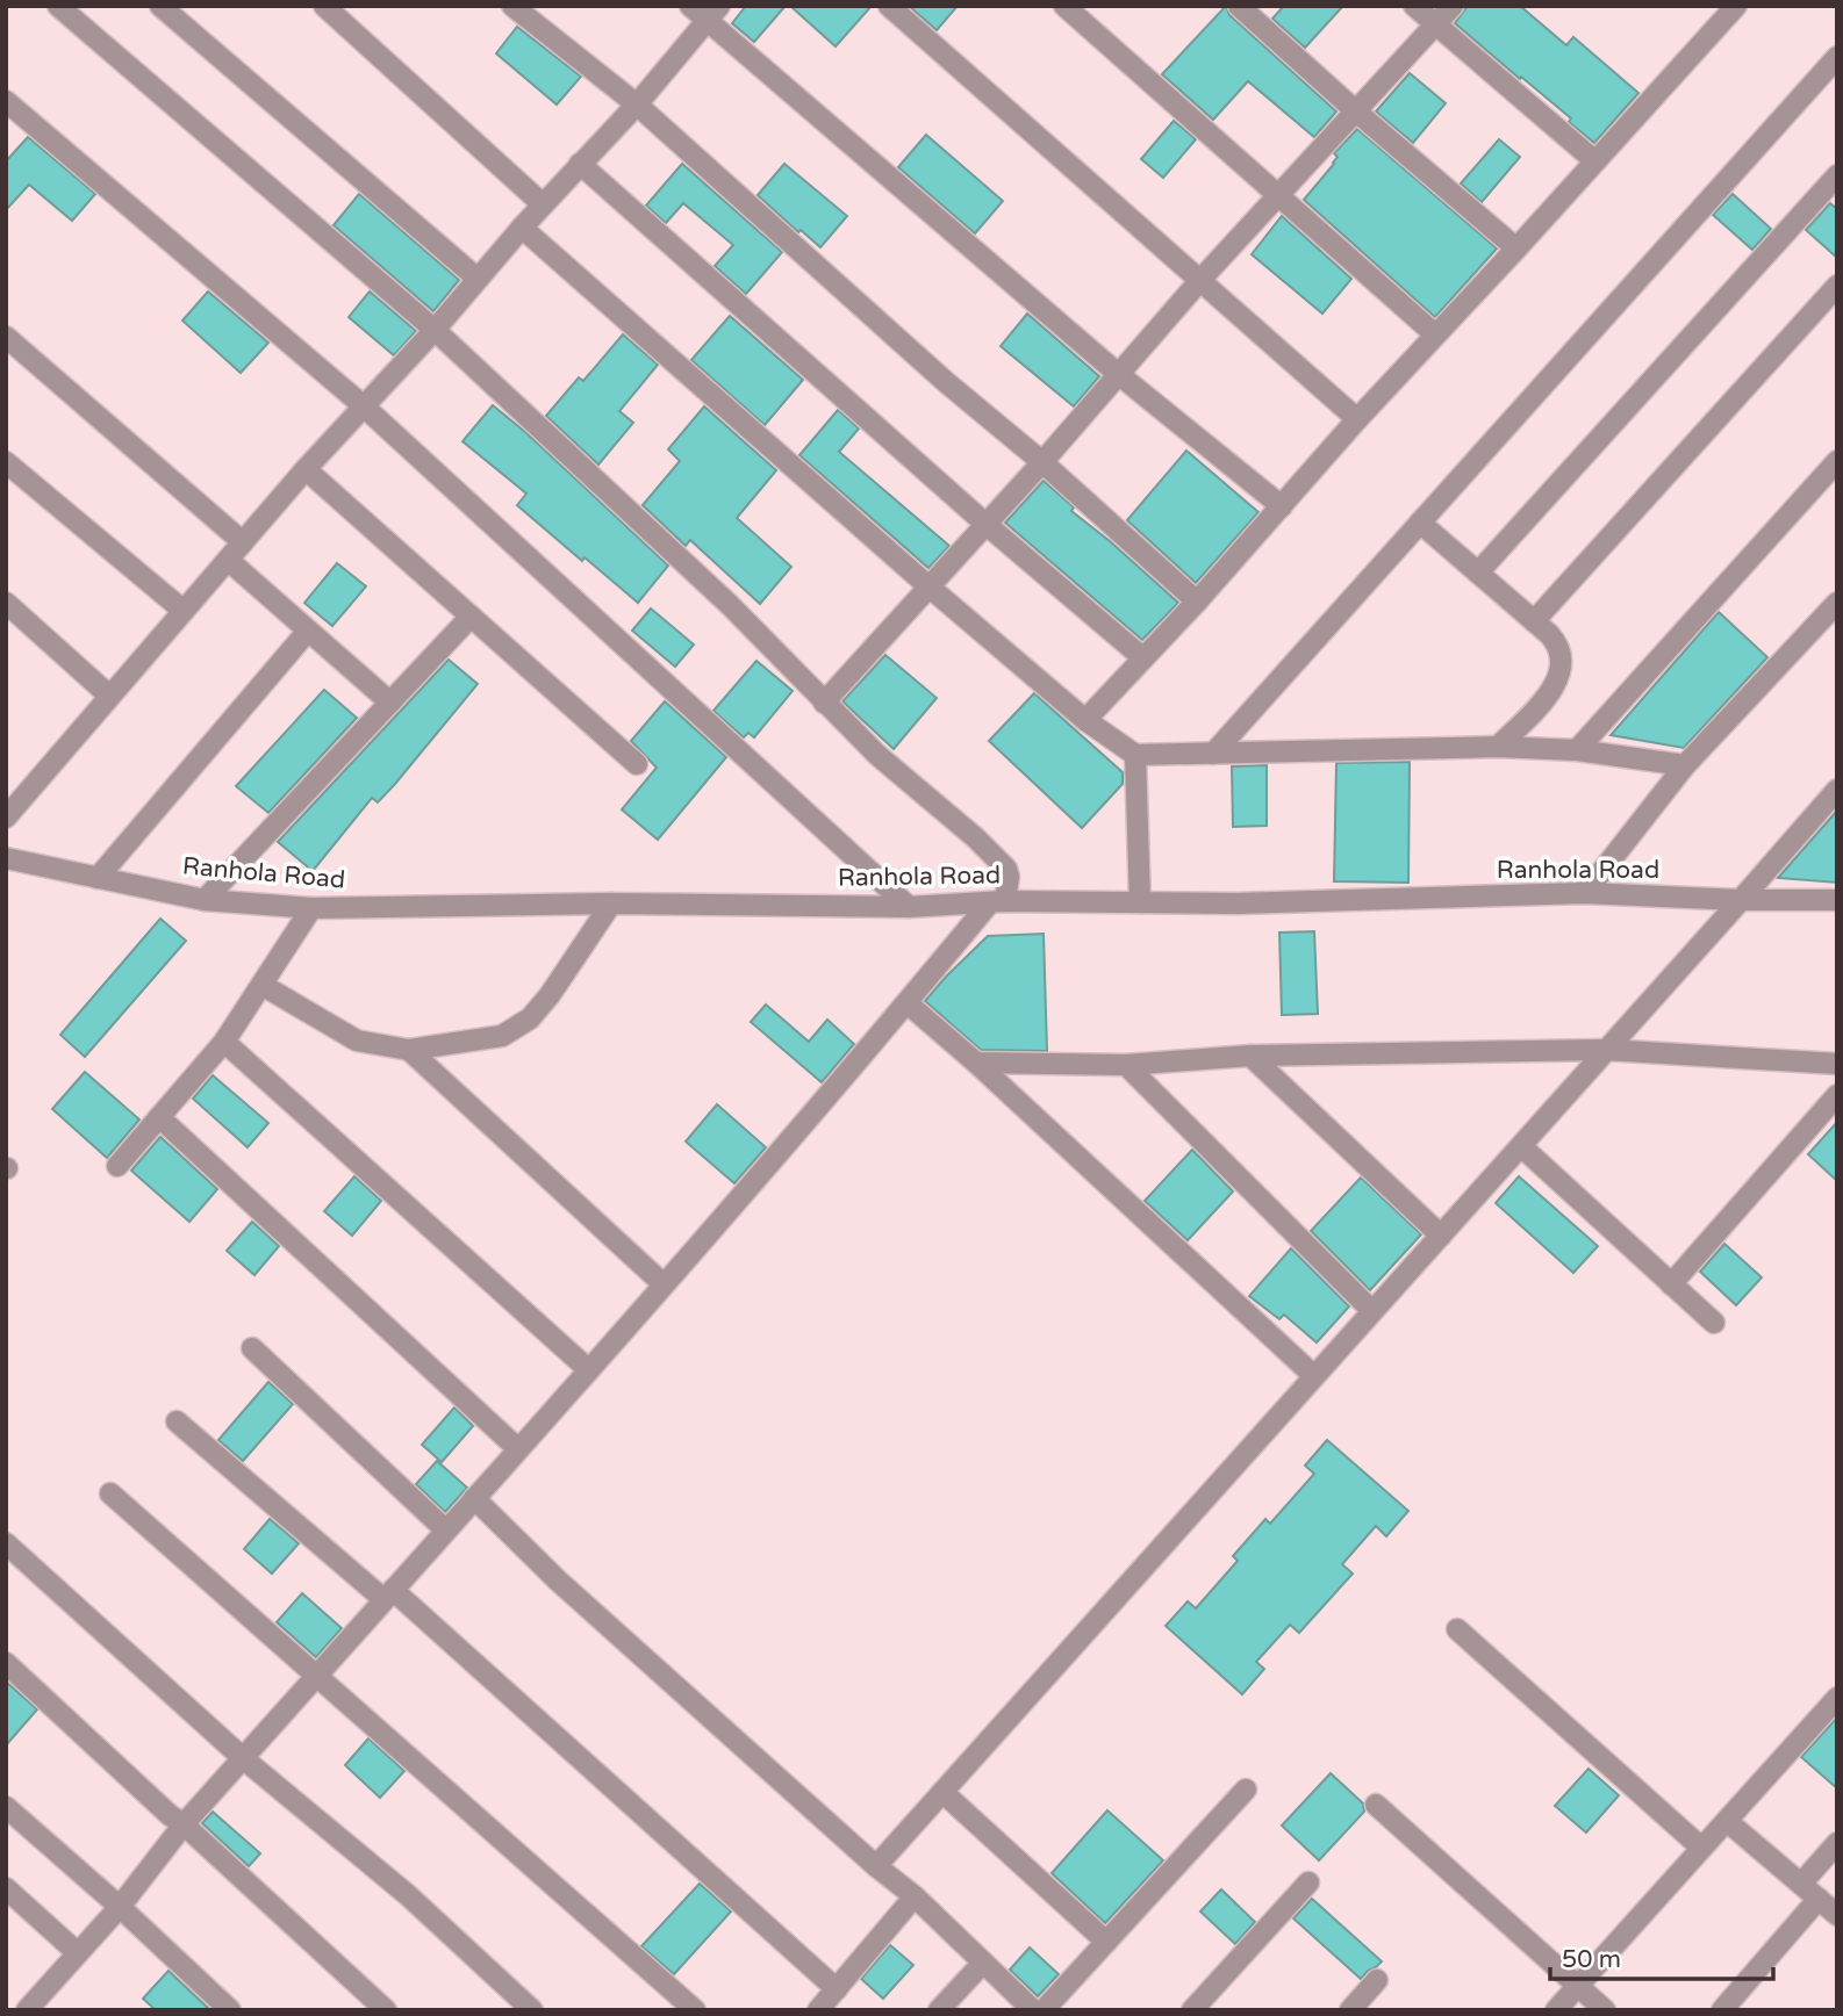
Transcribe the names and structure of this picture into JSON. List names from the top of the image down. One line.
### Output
{"streets":{"street":["Ranhola Road"]},"scale_bar":"50 m"}
